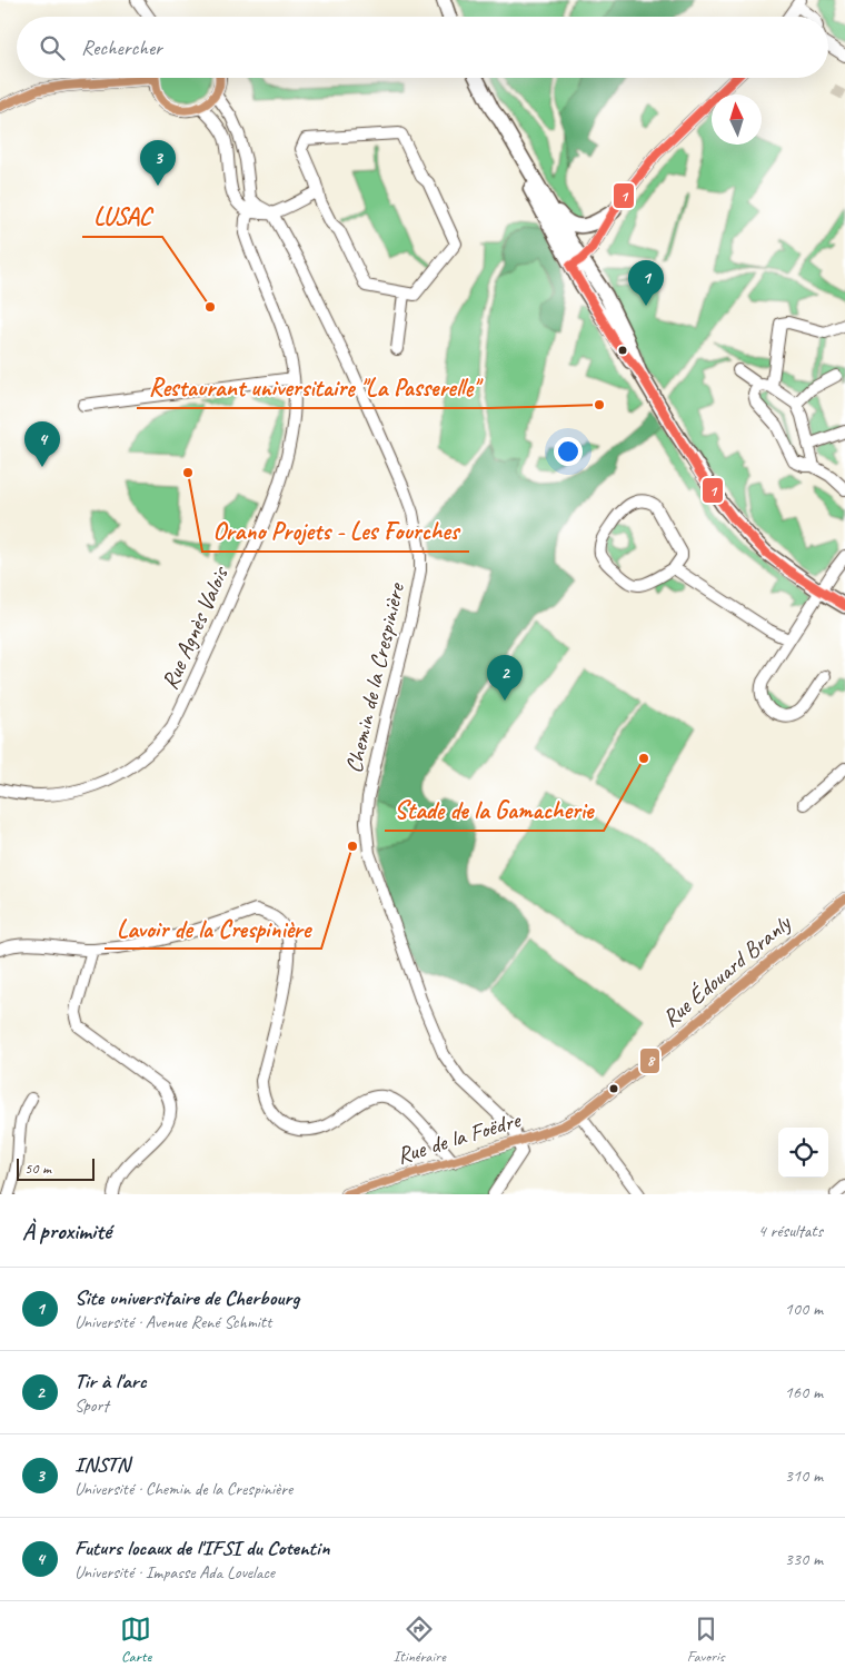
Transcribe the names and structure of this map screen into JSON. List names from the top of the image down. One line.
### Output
{"streets":{"street":["Rue Agnès Valois","Chemin de la Crespinière","Rue Édouard Branly","Rue de la Foëdre"]},"crossings":[["Chemin de la Crespinière","Rue de la Foëdre"],["Rue Édouard Branly","Rue de la Foëdre"]],"places":["LUSAC","Restaurant universitaire \"La Passerelle\"","Orano Projets - Les Fourches","Stade de la Gamacherie","Lavoir de la Crespinière"],"lines":["transit line 8","transit line 1"],"scale_bar":"50 m","north":"top","page":{"search":"Rechercher","pins":["3","1","4","2"],"scale":"50 m","heading":["À proximité","4 résultats"],"list":[{"mark":"1","name":"Site universitaire de Cherbourg","note":"Université · Avenue René Schmitt","value":"100 m"},{"mark":"2","name":"Tir à l'arc","note":"Sport","value":"160 m"},{"mark":"3","name":"INSTN","note":"Université · Chemin de la Crespinière","value":"310 m"},{"mark":"4","name":"Futurs locaux de l'IFSI du Cotentin","note":"Université · Impasse Ada Lovelace","value":"330 m"}],"nav":["Carte","Itinéraire","Favoris"]}}
